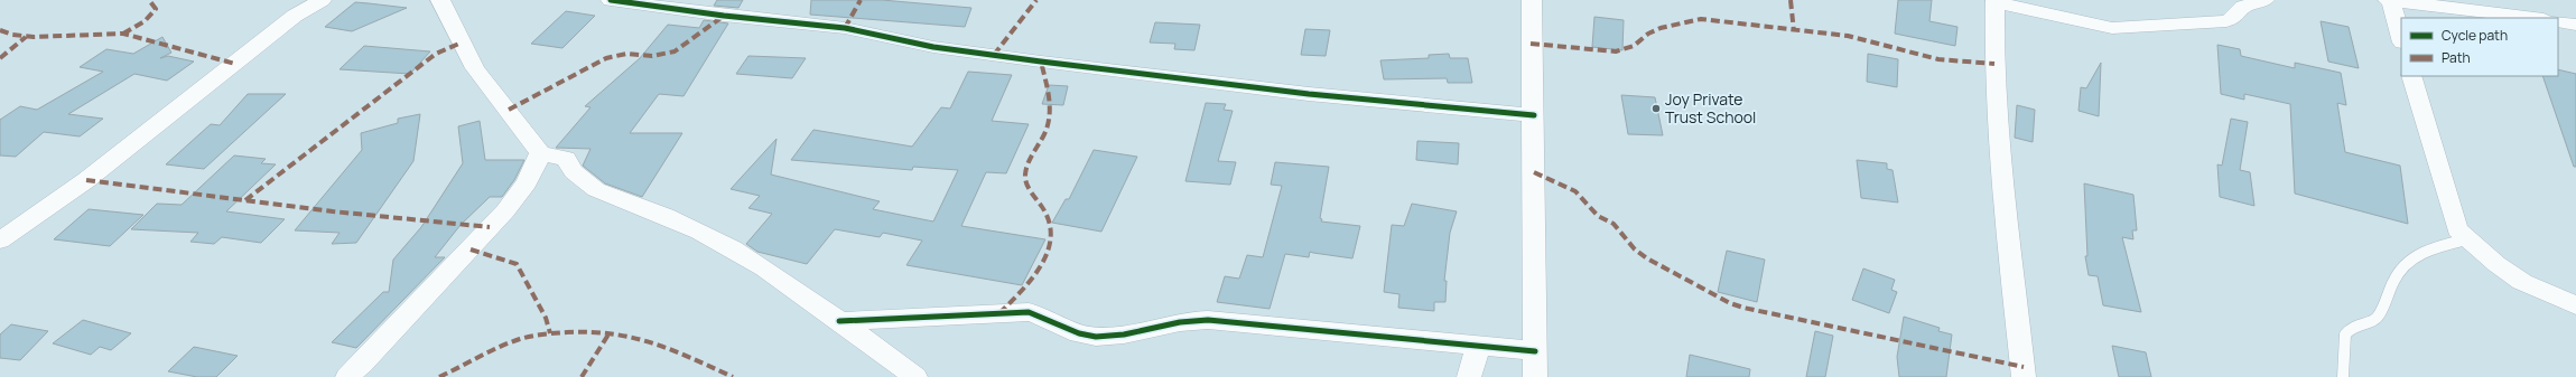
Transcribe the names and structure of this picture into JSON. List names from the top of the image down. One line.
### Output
{"places":["Joy Private Trust School"],"legend":["Cycle path","Path"]}
